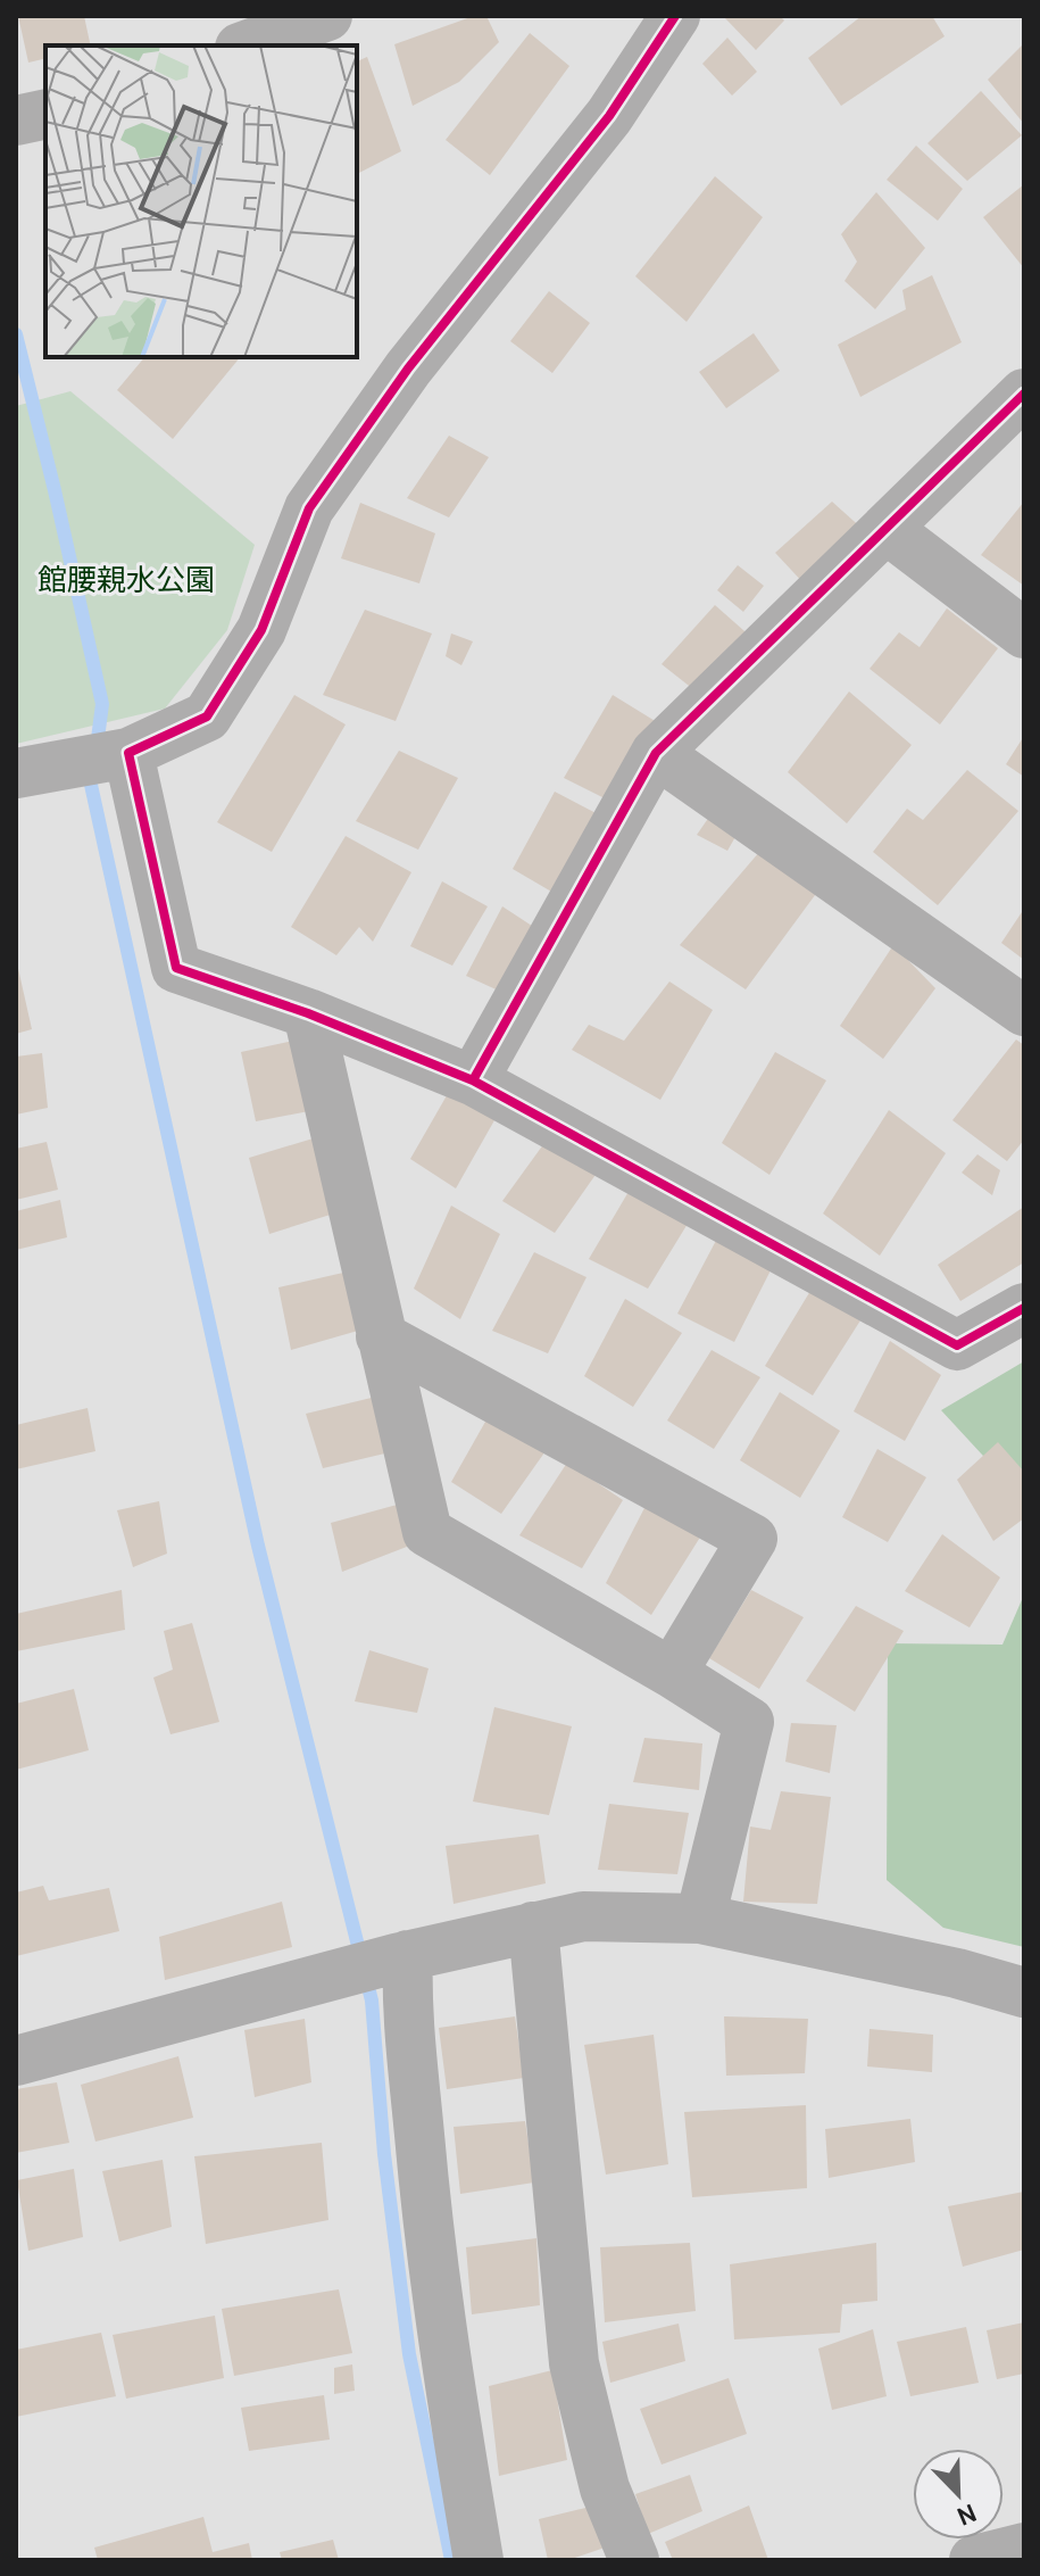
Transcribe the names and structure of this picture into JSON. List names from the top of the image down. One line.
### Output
{"parks":["館腰親水公園"],"north":"bottom right"}
